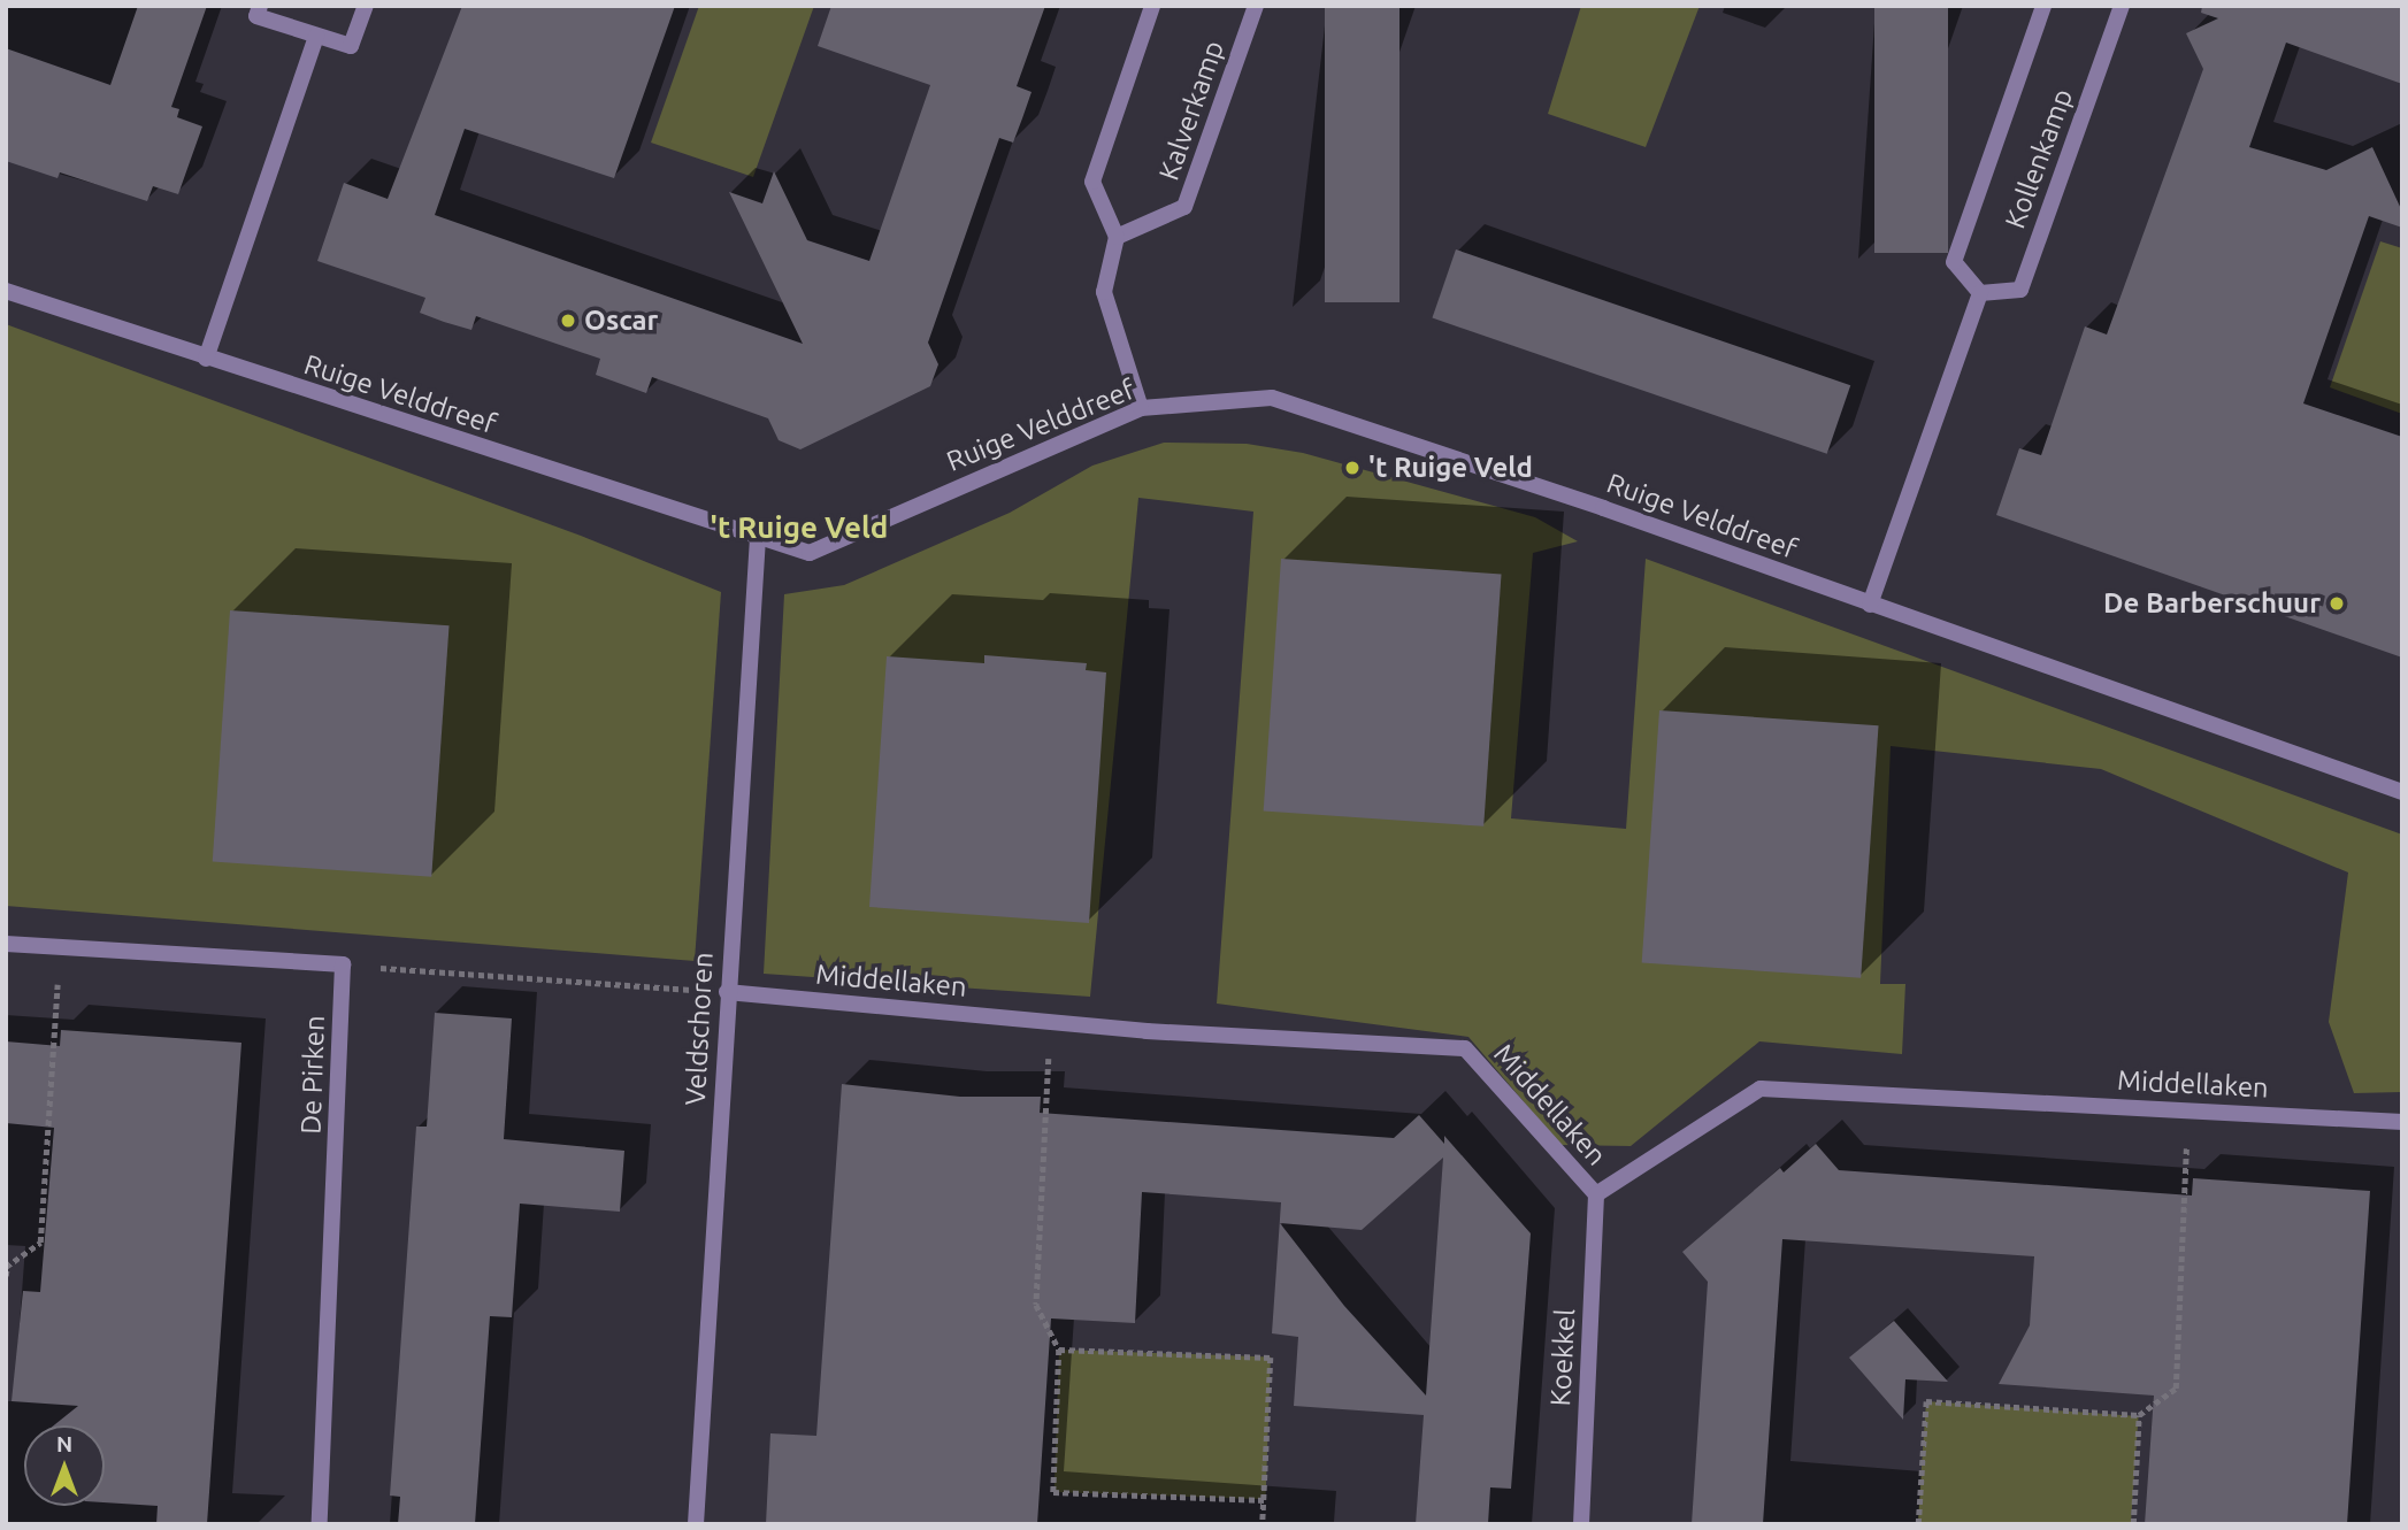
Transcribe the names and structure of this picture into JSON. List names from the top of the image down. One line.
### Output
{"streets":{"street":["Kalverkamp","Kollenkamp","Ruige Velddreef","Middellaken","Veldschoren","De Pirken","Koekkel"]},"crossings":[["Ruige Velddreef","Veldschoren"],["Middellaken","Veldschoren"],["Middellaken","Koekkel"]],"districts":["'t Ruige Veld"],"places":["Oscar","'t Ruige Veld","De Barberschuur"],"north":"top"}
